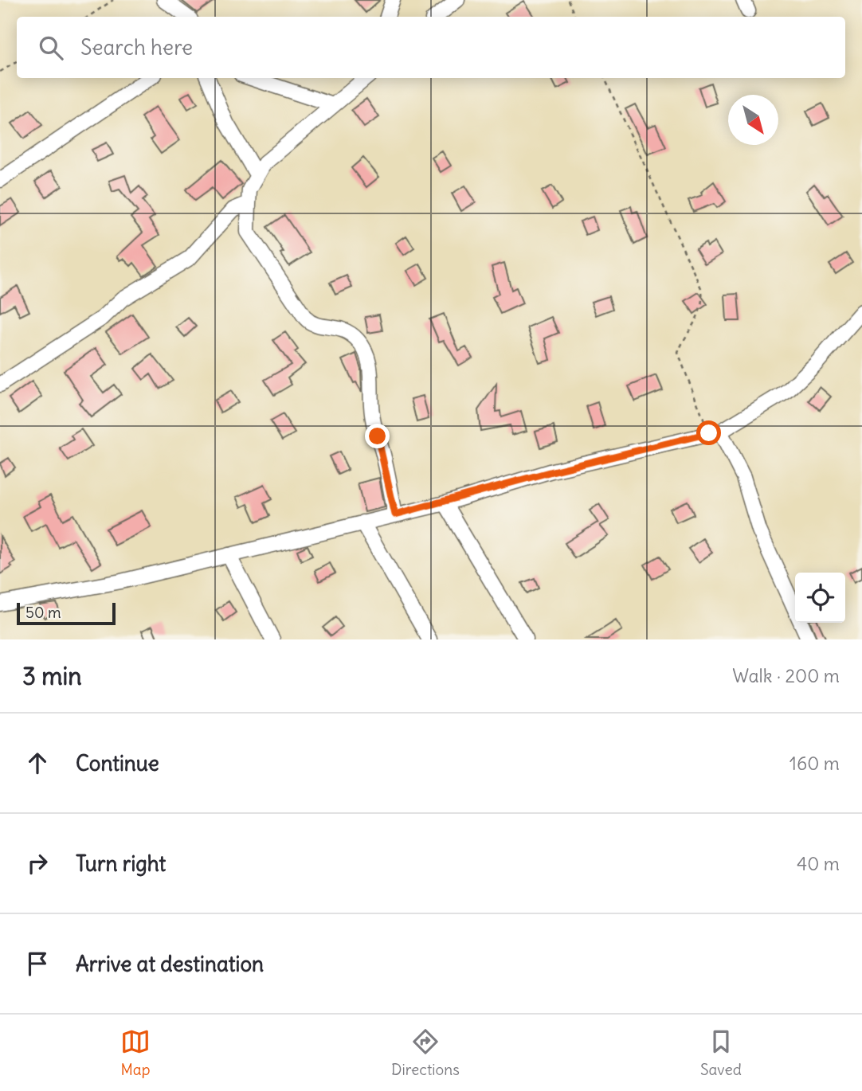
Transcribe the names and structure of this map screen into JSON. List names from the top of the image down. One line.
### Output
{"scale_bar":"50 m","north":"bottom right","page":{"search":"Search here","scale":"50 m","heading":["3 min","Walk · 200 m"],"list":[["Continue","160 m"],["Turn right","40 m"],"Arrive at destination"],"nav":["Map","Directions","Saved"]}}
